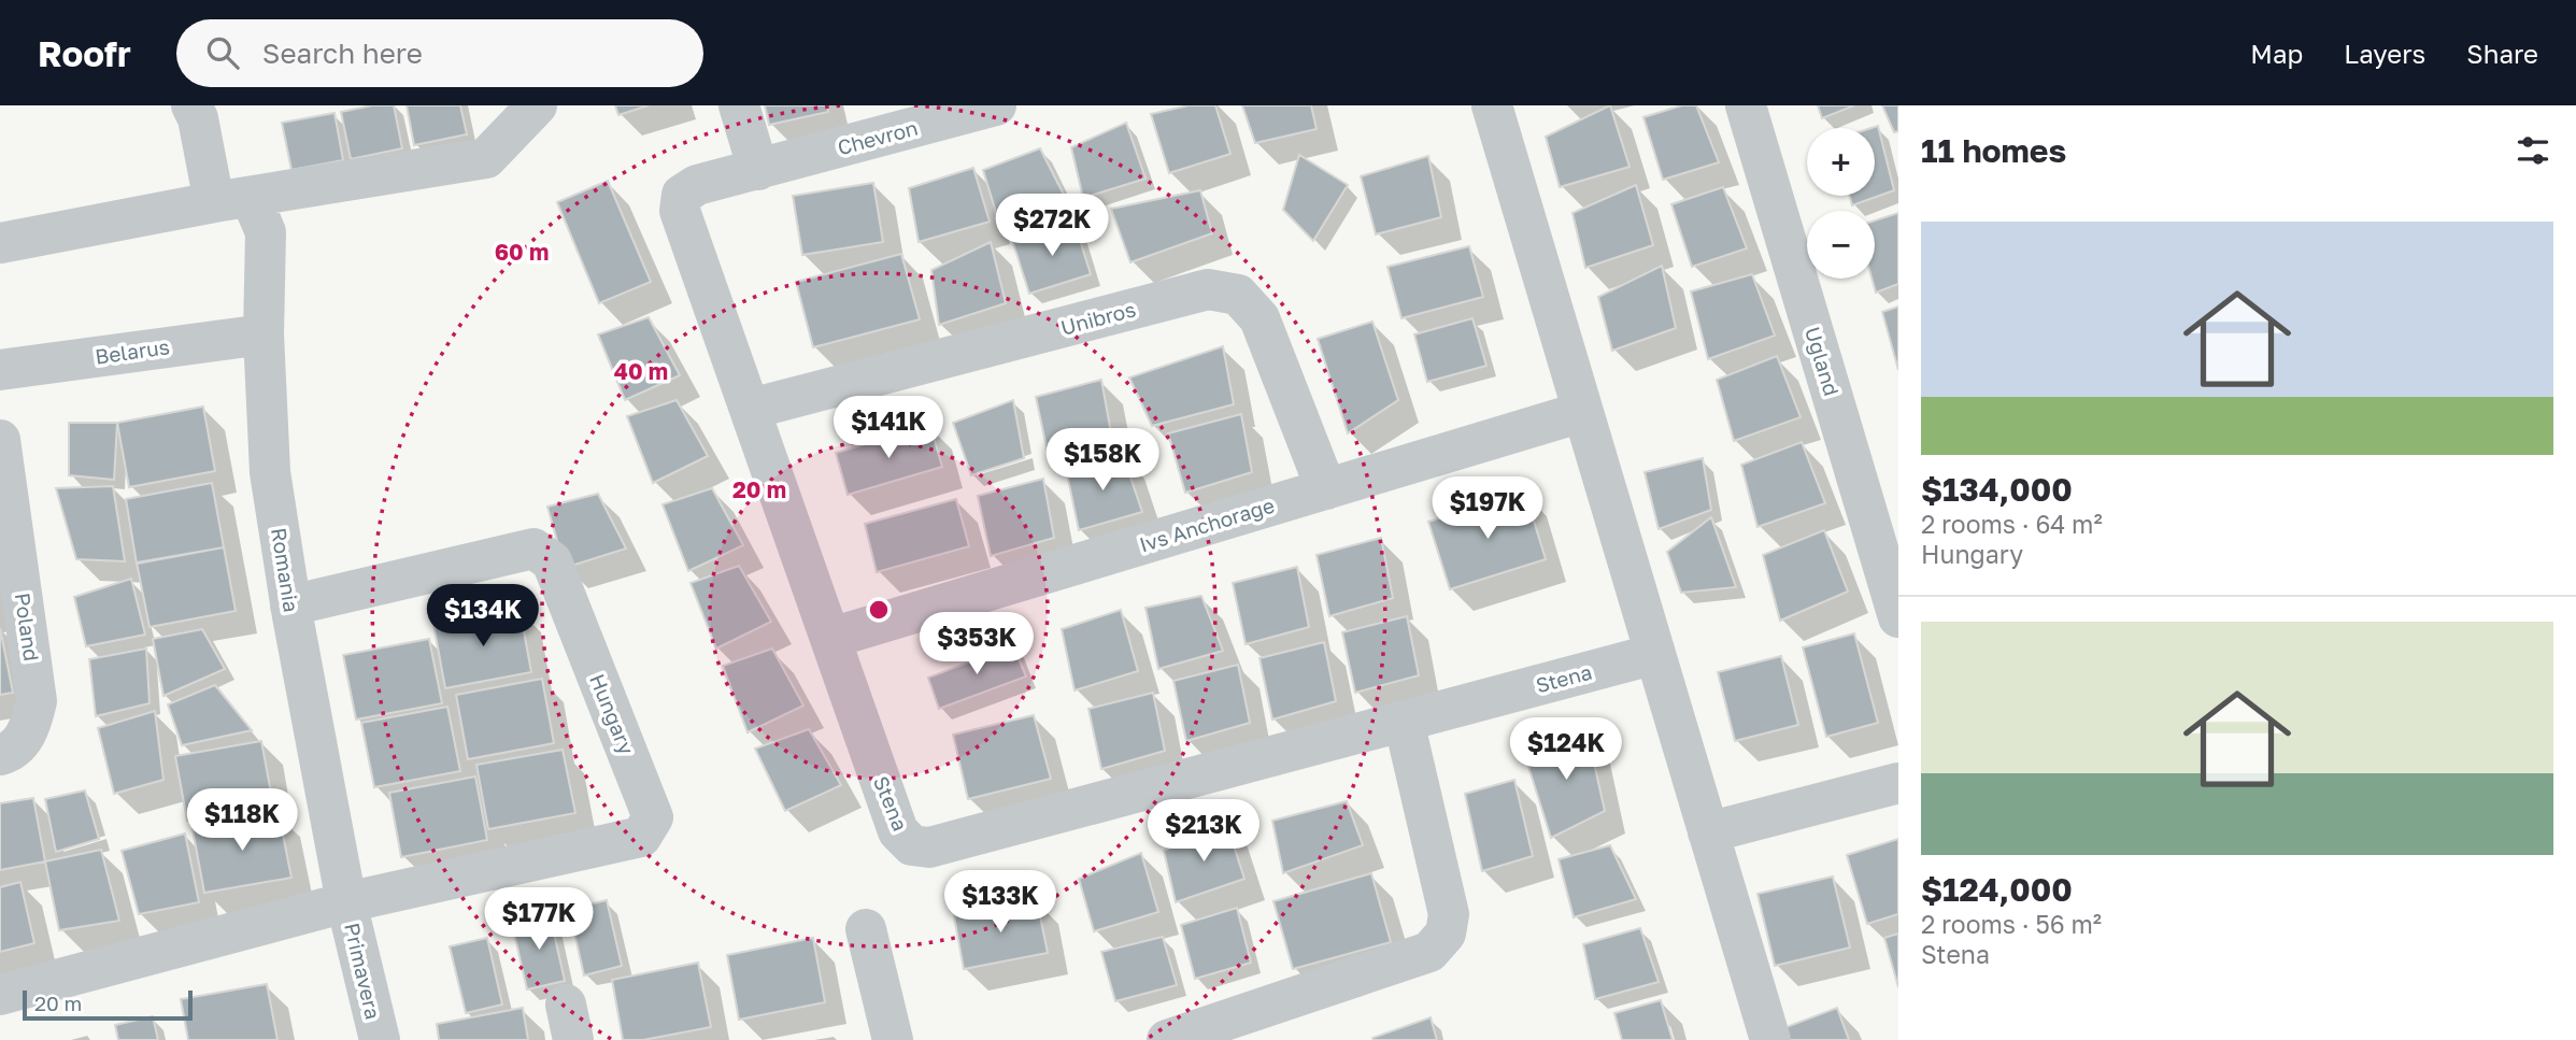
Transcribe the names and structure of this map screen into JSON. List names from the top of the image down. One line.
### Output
{"streets":{"street":["Chevron","Unibros","Belarus","Ugland","Ivs Anchorage","Romania","Poland","Stena","Hungary","Primavera"]},"crossings":[["Chevron","Stena"],["Unibros","Ivs Anchorage"],["Unibros","Stena"],["Belarus","Romania"],["Ivs Anchorage","Stena"],["Romania","Hungary"],["Romania","Primavera"],["Hungary","Primavera"]],"scale_bar":"20 m","page":{"header":"Roofr","search":"Search here","nav":["Map","Layers","Share"],"heading":"11 homes","map_buttons":["+","−"],"price":["$272K","$141K","$158K","$197K","$134K","$353K","$124K","$118K","$213K","$133K","$177K"],"list":[{"name":"$134,000","note":"2 rooms · 64 m² · Hungary"},{"name":"$124,000","note":"2 rooms · 56 m² · Stena"}],"scale":"20 m"},"rings":["60 m","40 m","20 m"]}
